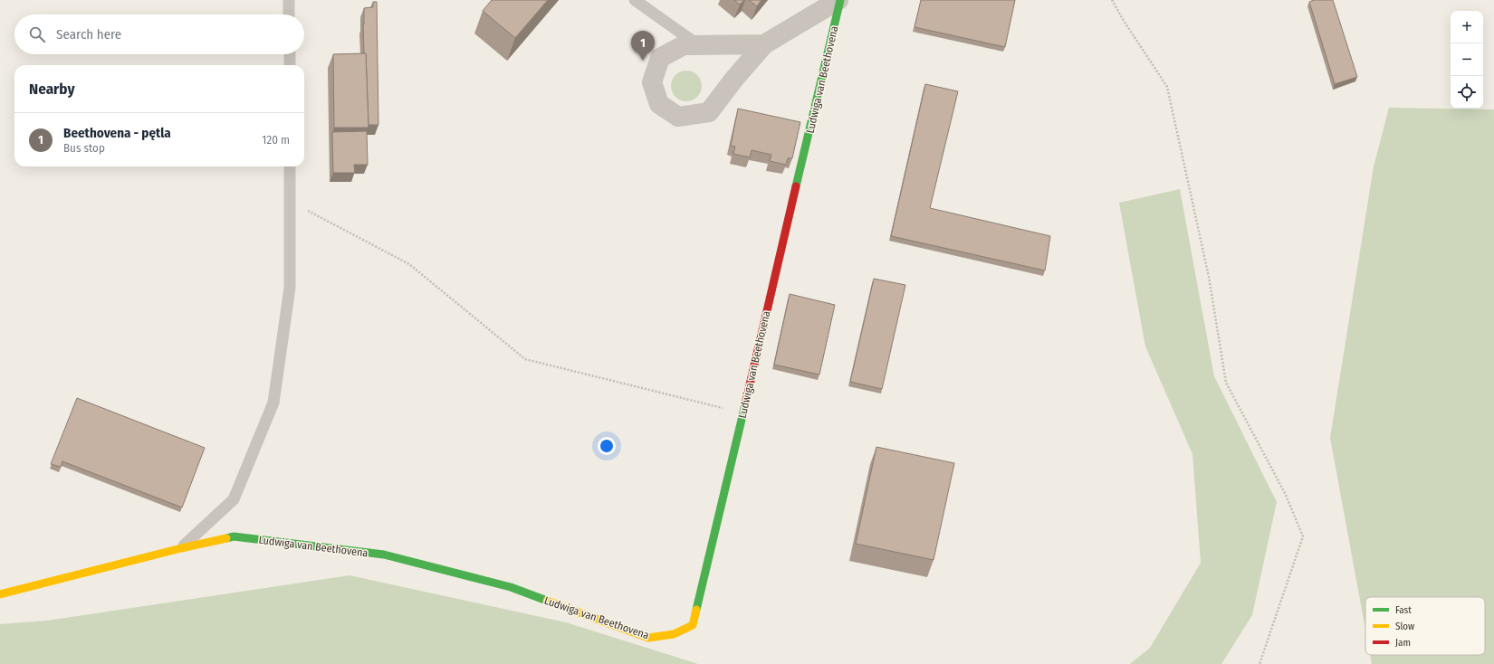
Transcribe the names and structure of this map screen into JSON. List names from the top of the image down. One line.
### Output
{"streets":{"street":["Ludwiga van Beethovena"]},"legend":["Fast","Slow","Jam"],"page":{"map_buttons":["+","−"],"search":"Search here","pins":"1","heading":"Nearby","list":[{"mark":"1","name":"Beethovena - pętla","note":"Bus stop","value":"120 m"}]}}
